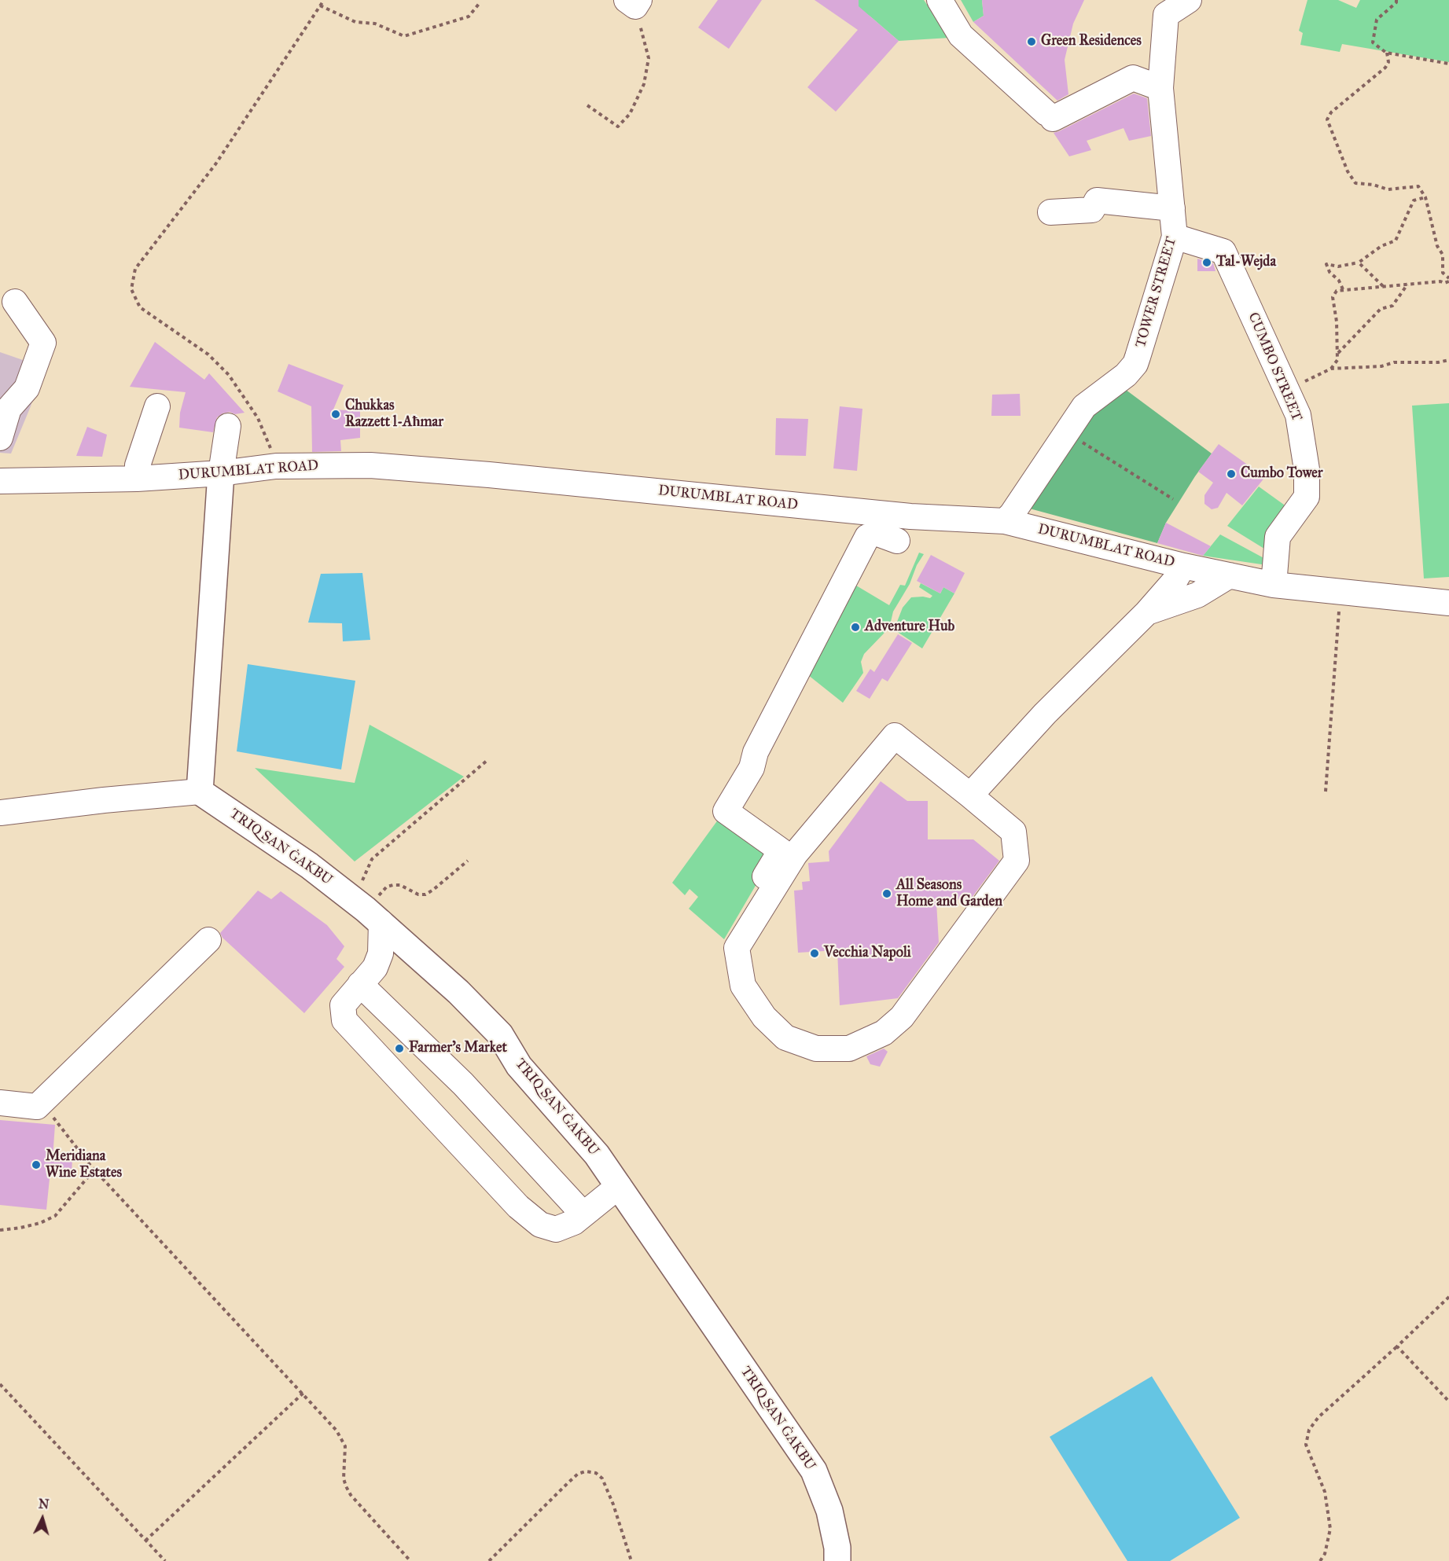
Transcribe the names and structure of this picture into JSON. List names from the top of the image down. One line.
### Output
{"streets":{"main road":["TRIQ SAN ĠAKBU"],"street":["TOWER STREET","CUMBO STREET","DURUMBLAT ROAD"]},"crossings":[["TOWER STREET","CUMBO STREET"],["TOWER STREET","DURUMBLAT ROAD"],["CUMBO STREET","DURUMBLAT ROAD"]],"places":["Green Residences","Tal-Wejda","Chukkas Razzett l-Aħmar","Cumbo Tower","Adventure Hub","All Seasons Home and Garden","Vecchia Napoli","Farmer's Market","Meridiana Wine Estates"],"north":"top"}
